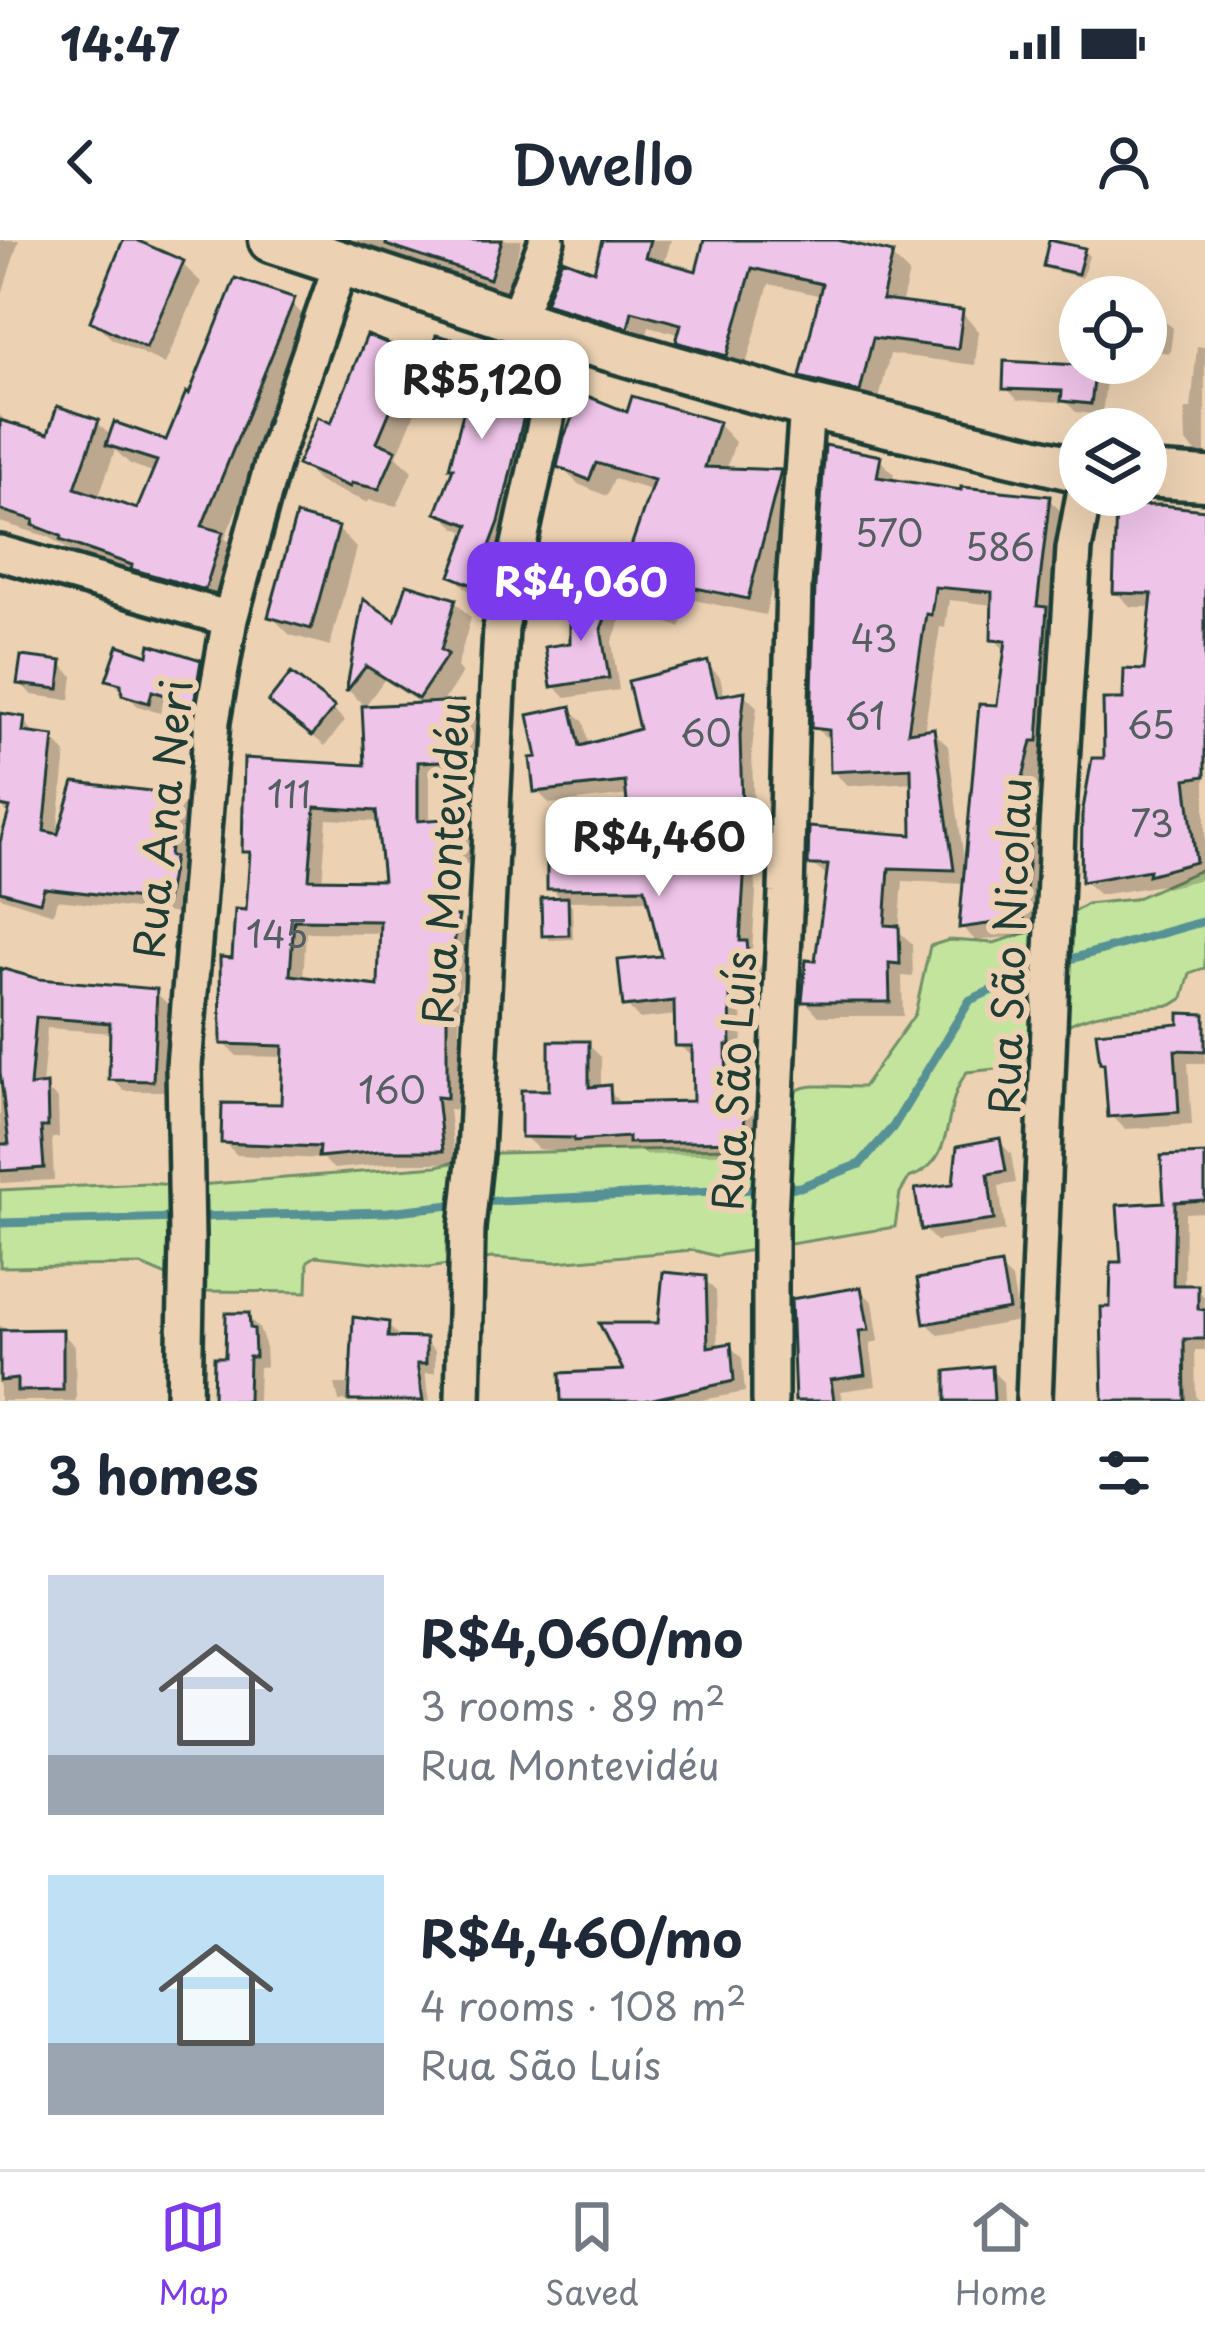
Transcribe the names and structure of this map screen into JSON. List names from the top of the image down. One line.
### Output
{"streets":{"street":["Rua Ana Neri","Rua Montevidéu","Rua São Nicolau","Rua São Luís"]},"house_numbers":["570","586","43","61","65","60","111","73","145","160"],"page":{"status":"14:47","header":"Dwello","price":["R$5,120","R$4,060","R$4,460"],"heading":"3 homes","list":[{"name":"R$4,060/mo","note":"3 rooms · 89 m² · Rua Montevidéu"},{"name":"R$4,460/mo","note":"4 rooms · 108 m² · Rua São Luís"}],"tabs":["Map","Saved","Home"]}}
